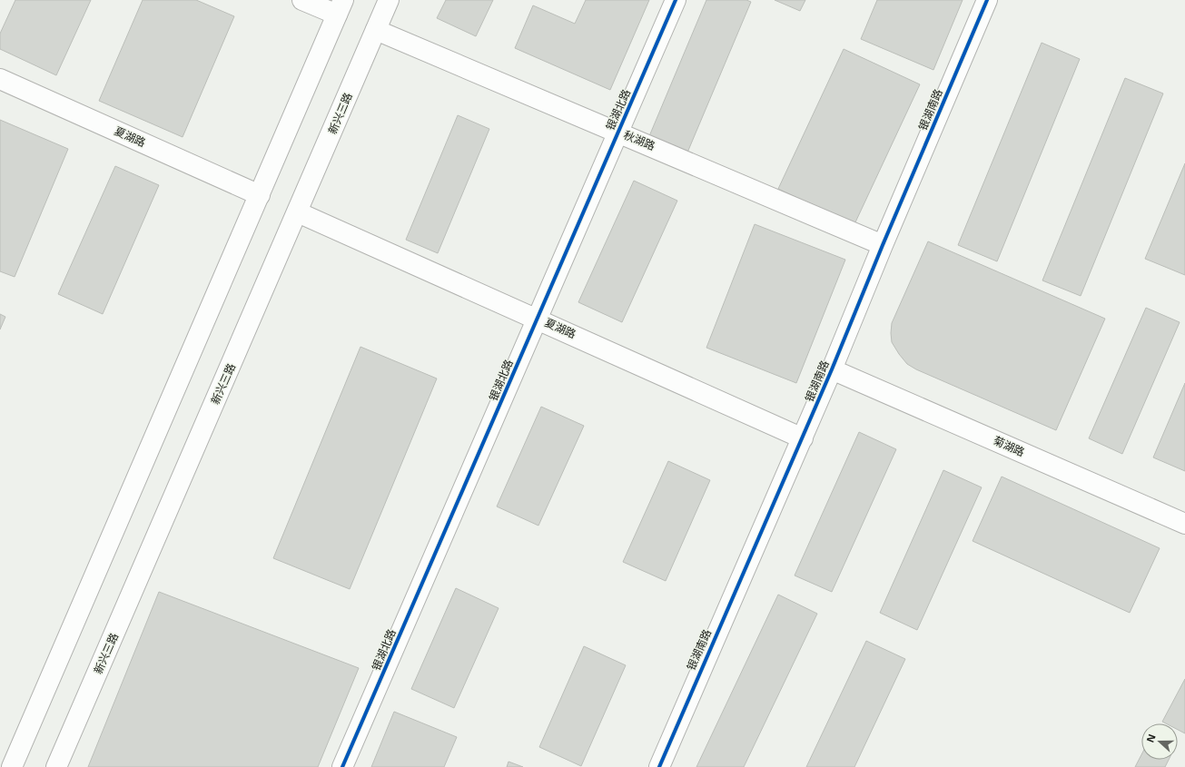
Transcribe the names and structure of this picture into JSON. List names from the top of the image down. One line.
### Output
{"streets":{"street":["银湖北路","银湖南路","新兴三路","夏湖路","秋湖路","菊湖路"]},"crossings":[["银湖北路","夏湖路"],["银湖北路","秋湖路"],["银湖南路","夏湖路"],["银湖南路","秋湖路"],["银湖南路","菊湖路"],["新兴三路","夏湖路"],["新兴三路","秋湖路"]],"north":"left"}
